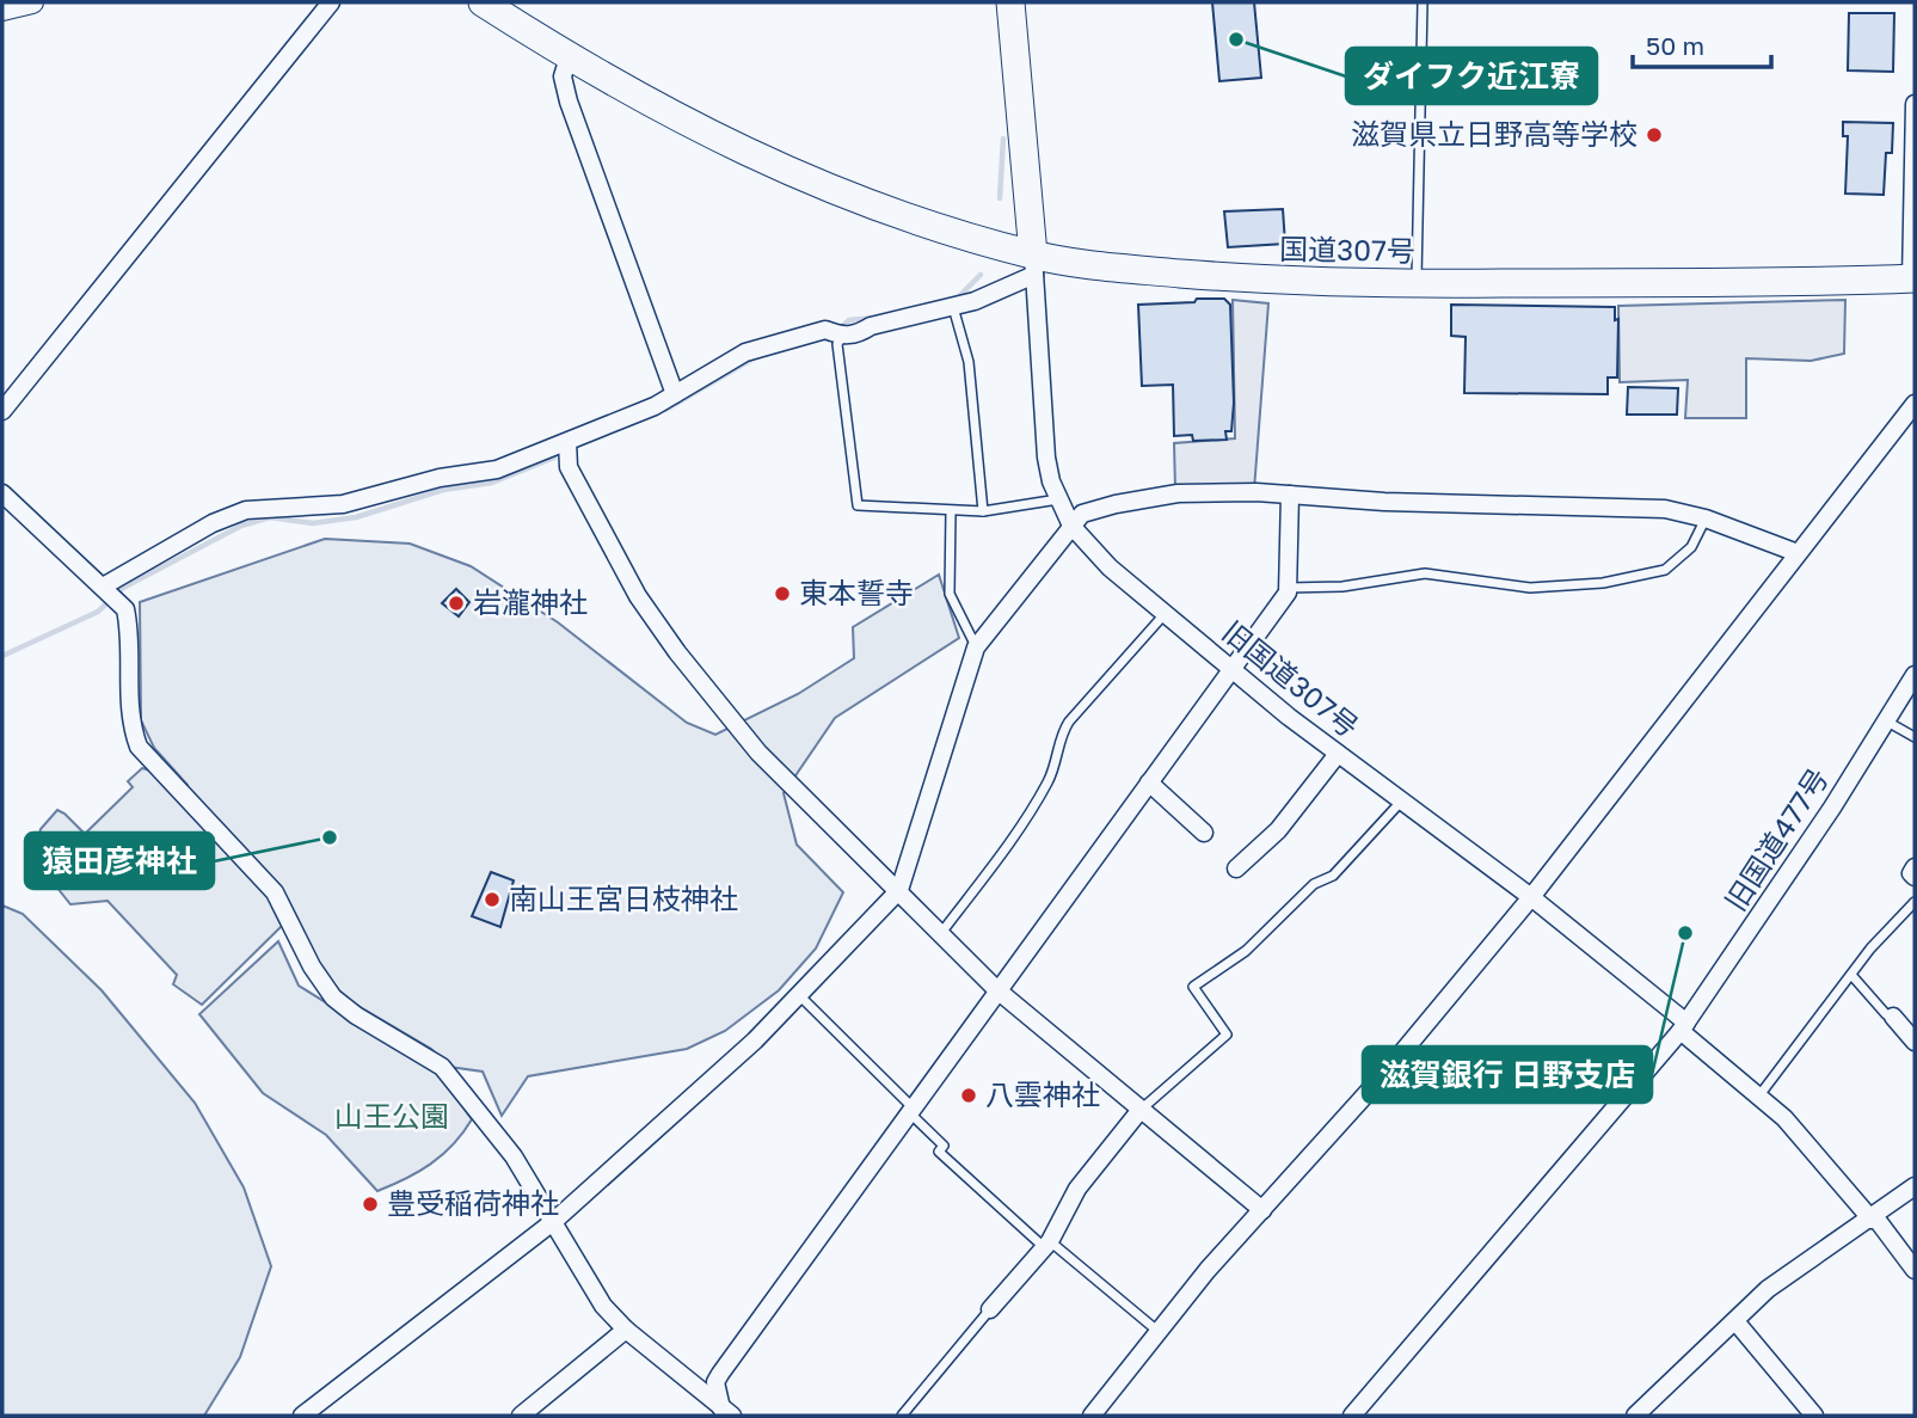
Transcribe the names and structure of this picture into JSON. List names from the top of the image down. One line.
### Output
{"streets":{"highway":["国道307号"],"street":["旧国道307号","旧国道477号"]},"crossings":[["国道307号","旧国道307号"],["旧国道307号","旧国道477号"]],"parks":["山王公園"],"places":["ダイフク近江寮","滋賀県立日野高等学校","東本誓寺","岩瀧神社","猿田彦神社","南山王宮日枝神社","滋賀銀行 日野支店","八雲神社","豊受稲荷神社"],"scale_bar":"50 m"}
